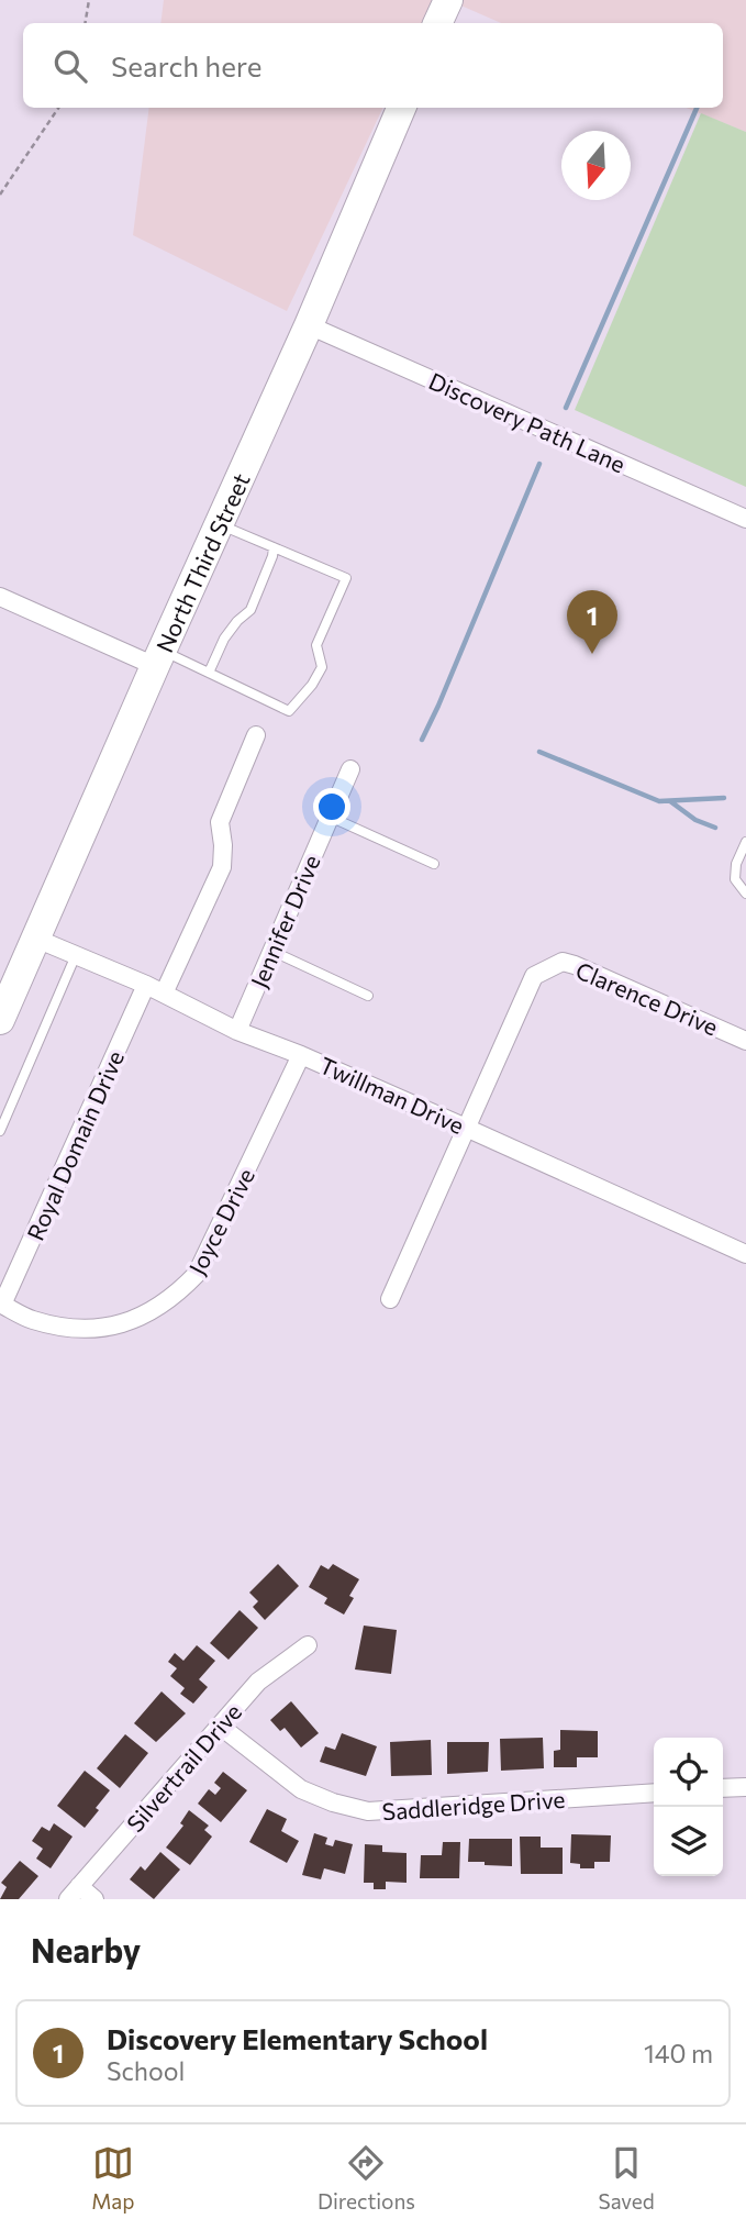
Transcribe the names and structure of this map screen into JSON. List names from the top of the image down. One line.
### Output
{"streets":{"main road":["North Third Street"],"street":["Discovery Path Lane","Jennifer Drive","Clarence Drive","Twillman Drive","Royal Domain Drive","Joyce Drive","Silvertrail Drive","Saddleridge Drive"]},"crossings":[["Discovery Path Lane","North Third Street"],["North Third Street","Twillman Drive"],["Jennifer Drive","Twillman Drive"],["Clarence Drive","Twillman Drive"],["Twillman Drive","Royal Domain Drive"],["Twillman Drive","Joyce Drive"],["Royal Domain Drive","Joyce Drive"],["Silvertrail Drive","Saddleridge Drive"]],"north":"bottom","page":{"search":"Search here","pins":"1","heading":"Nearby","list":[{"mark":"1","name":"Discovery Elementary School","note":"School","value":"140 m"}],"nav":["Map","Directions","Saved"]}}
